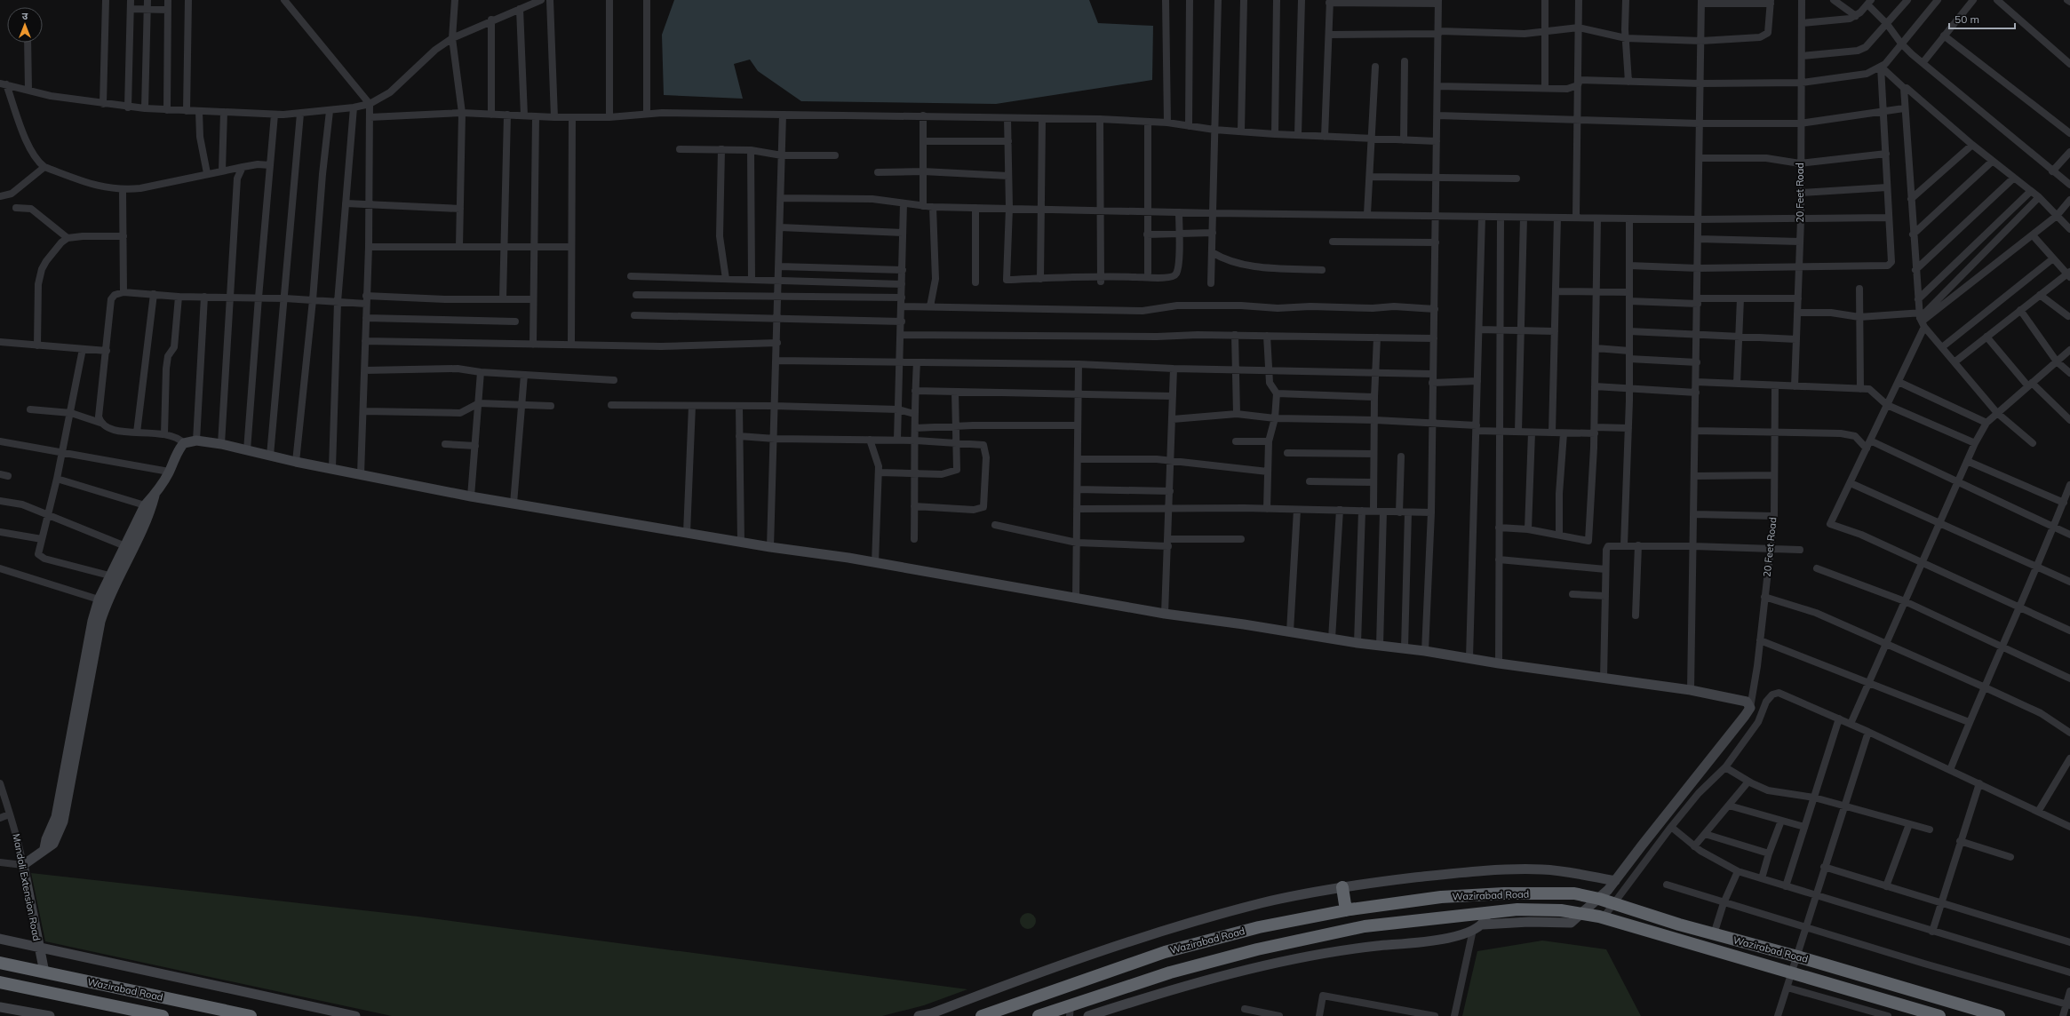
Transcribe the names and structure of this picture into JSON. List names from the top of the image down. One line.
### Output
{"streets":{"highway":["Wazirabad Road"],"street":["20 Feet Road","Mandoli Extension Road"]},"crossings":[["Mandoli Extension Road","Wazirabad Road"]],"scale_bar":"50 m","north":"top"}
